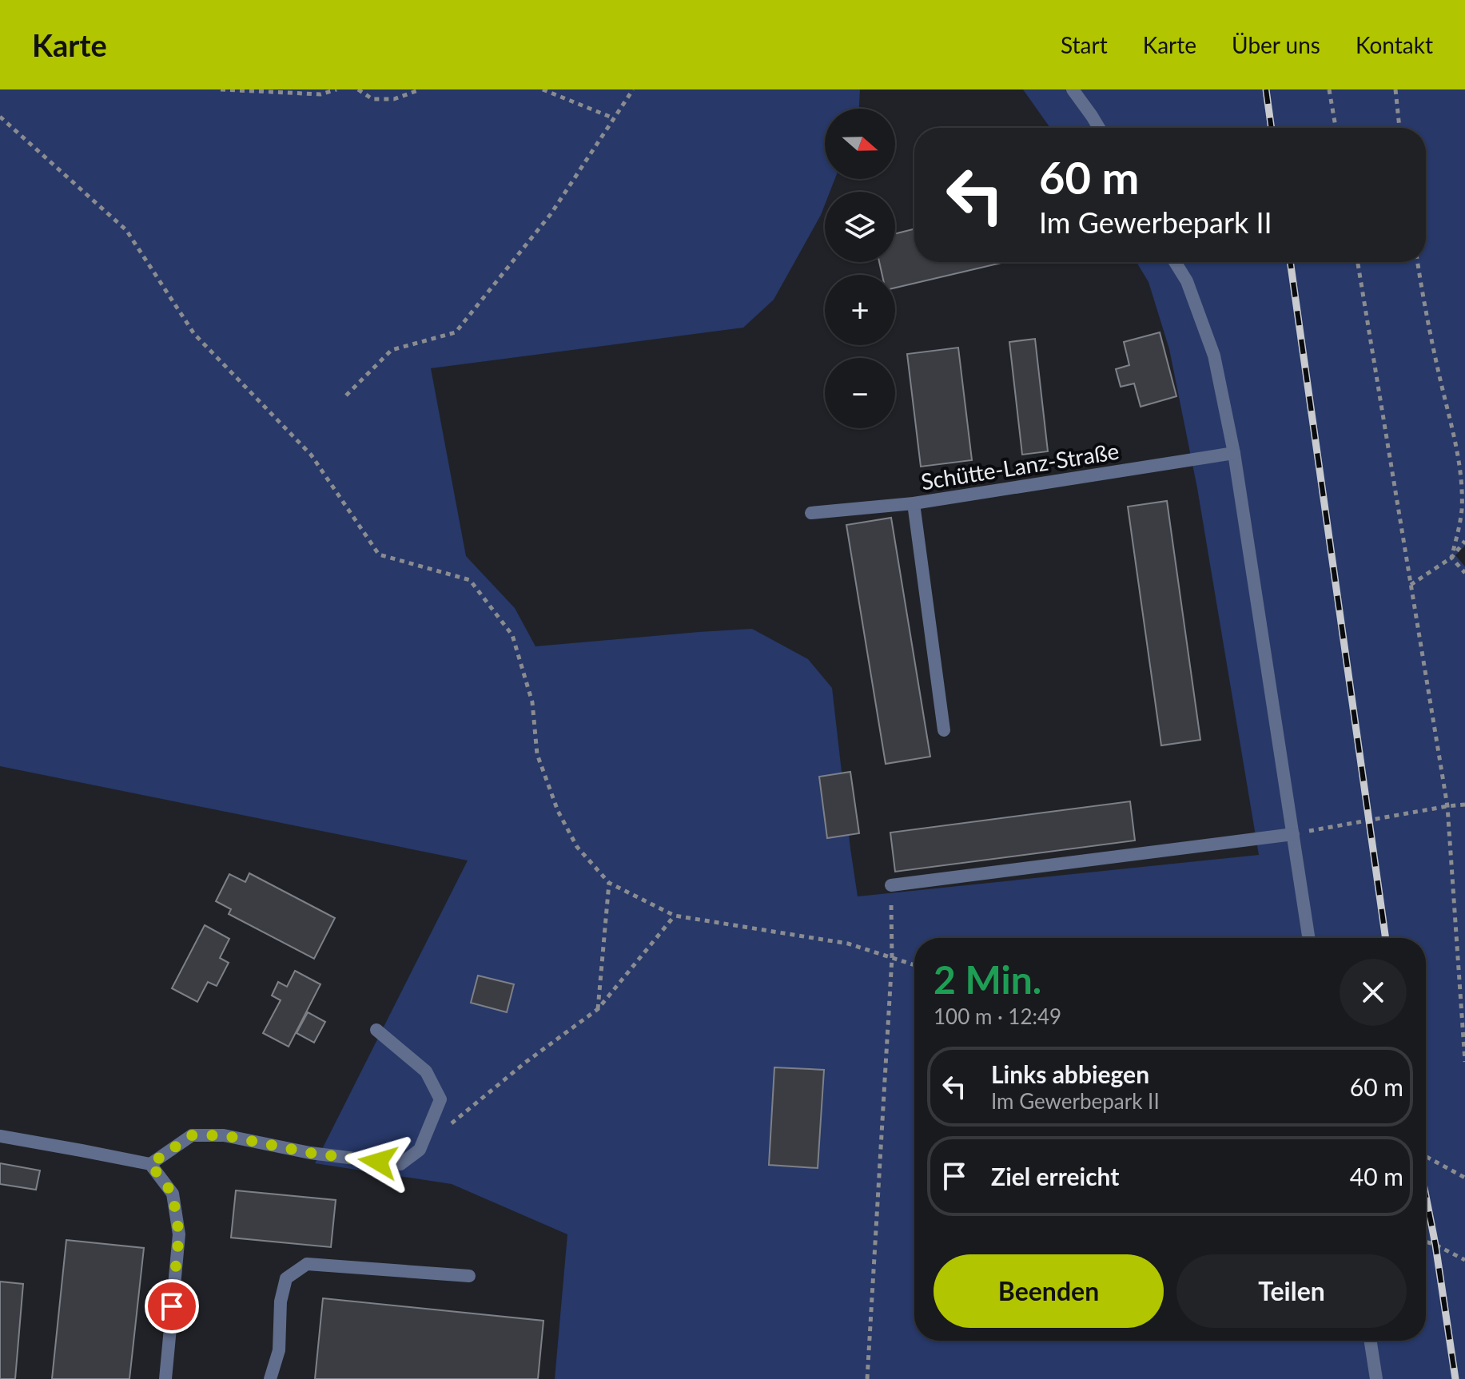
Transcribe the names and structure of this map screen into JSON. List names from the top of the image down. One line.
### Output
{"streets":{"street":["Schütte-Lanz-Straße"]},"north":"right","page":{"header":"Karte","nav":["Start","Karte","Über uns","Kontakt"],"map_buttons":["+","−"],"turn":["60 m","Im Gewerbepark II"],"heading":["2 Min.","100 m · 12:49"],"list":[{"name":"Links abbiegen","note":"Im Gewerbepark II","value":"60 m"},{"name":"Ziel erreicht","value":"40 m"}],"buttons":["Beenden","Teilen"]}}
